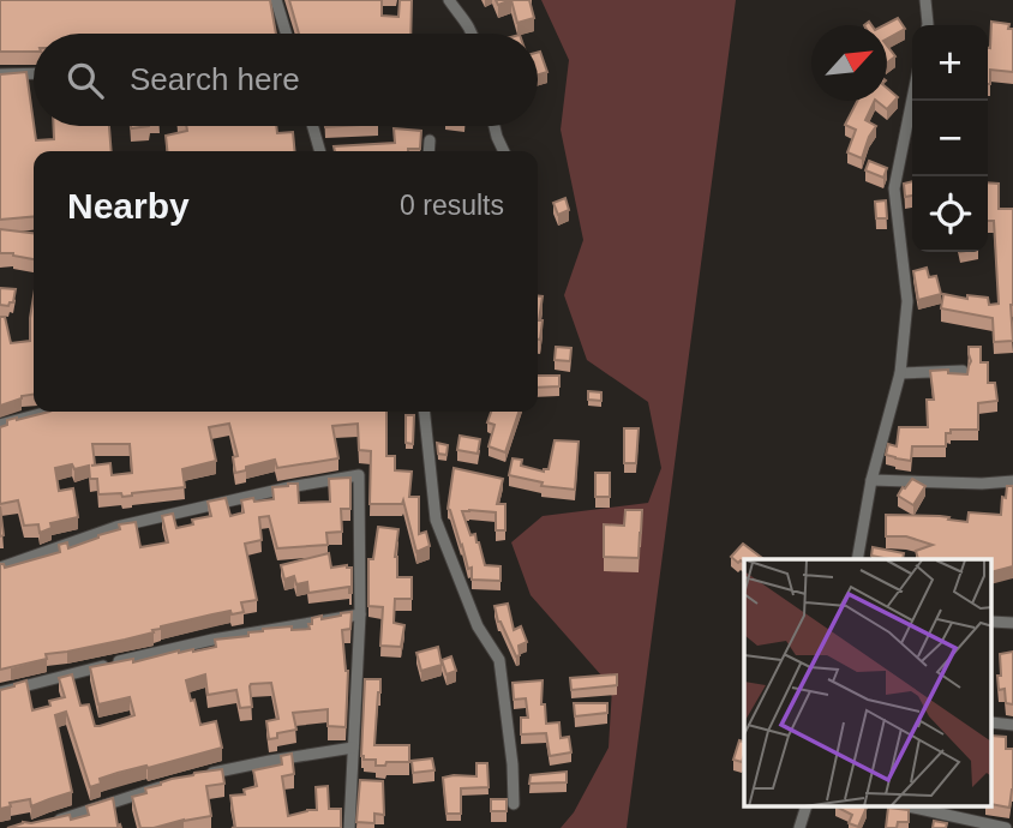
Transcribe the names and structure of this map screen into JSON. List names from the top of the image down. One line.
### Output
{"north":"top right","page":{"map_buttons":["+","−"],"search":"Search here","heading":["Nearby","0 results"]}}
